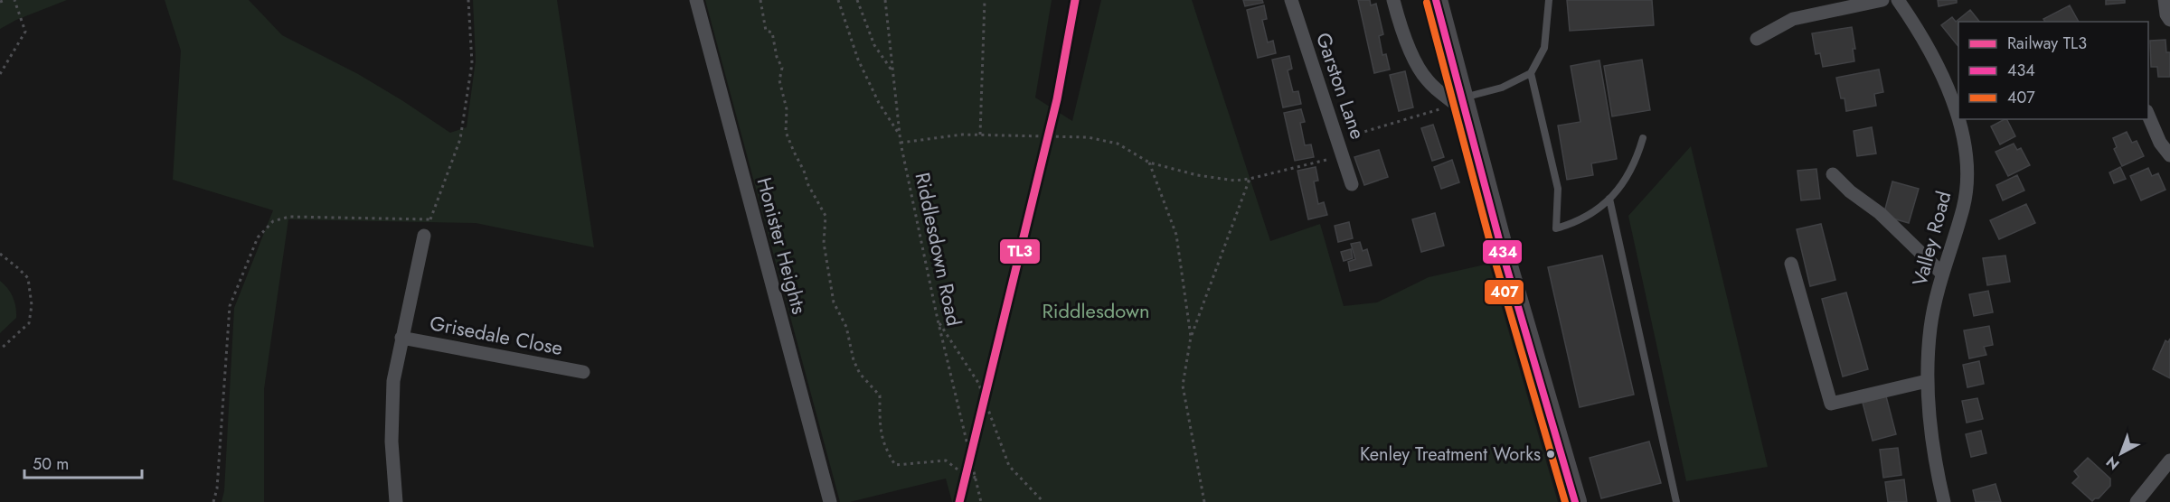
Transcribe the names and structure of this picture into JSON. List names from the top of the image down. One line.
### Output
{"streets":{"street":["Garston Lane","Valley Road","Honister Heights","Grisedale Close"],"path":["Riddlesdown Road"]},"parks":["Riddlesdown"],"places":["Kenley Treatment Works"],"lines":["rail line TL3","transit line 434","transit line 407"],"legend":["Railway TL3","434","407"],"scale_bar":"50 m","north":"bottom left"}
